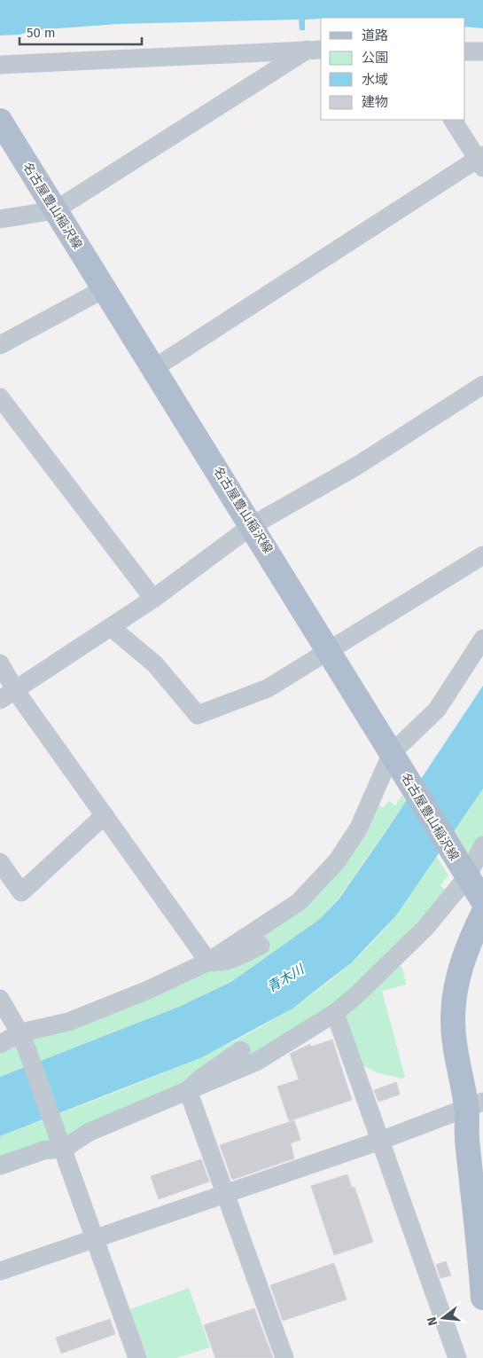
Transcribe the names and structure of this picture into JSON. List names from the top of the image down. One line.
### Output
{"streets":{"main road":["名古屋豊山稲沢線"]},"water":["青木川"],"legend":["道路","公園","水域","建物"],"scale_bar":"50 m","north":"left"}
